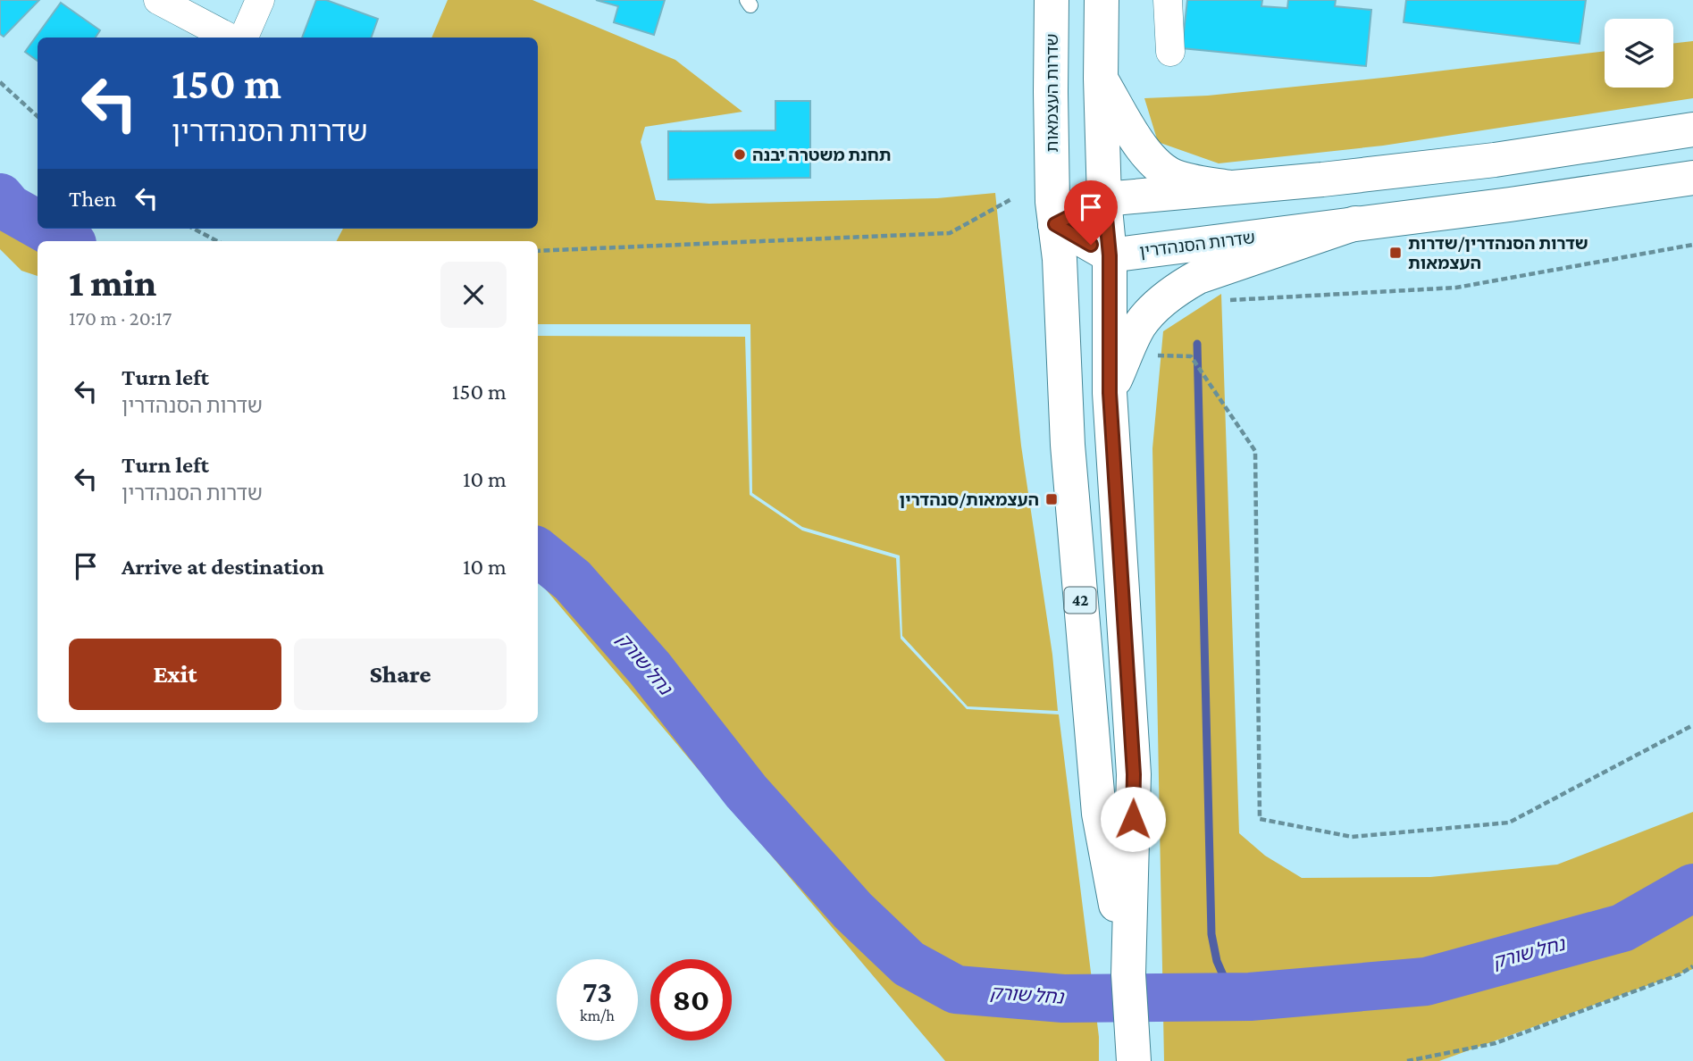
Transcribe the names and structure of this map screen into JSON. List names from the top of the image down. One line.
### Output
{"streets":{"main road":["שדרות העצמאות","שדרות הסנהדרין","42"]},"crossings":[["שדרות העצמאות","42"],["שדרות הסנהדרין","42"]],"water":["נחל שורק"],"places":{"other":["תחנת משטרה יבנה"],"transit":["שדרות הסנהדרין/שדרות העצמאות","העצמאות/סנהדרין"]},"page":{"turn":["150 m","שדרות הסנהדרין"],"then":"Then","heading":["1 min","170 m · 20:17"],"list":[{"name":"Turn left","note":"שדרות הסנהדרין","value":"150 m"},{"name":"Turn left","note":"שדרות הסנהדרין","value":"10 m"},{"name":"Arrive at destination","value":"10 m"}],"buttons":["Exit","Share"],"speed":"73 km/h","limit":"80"}}
